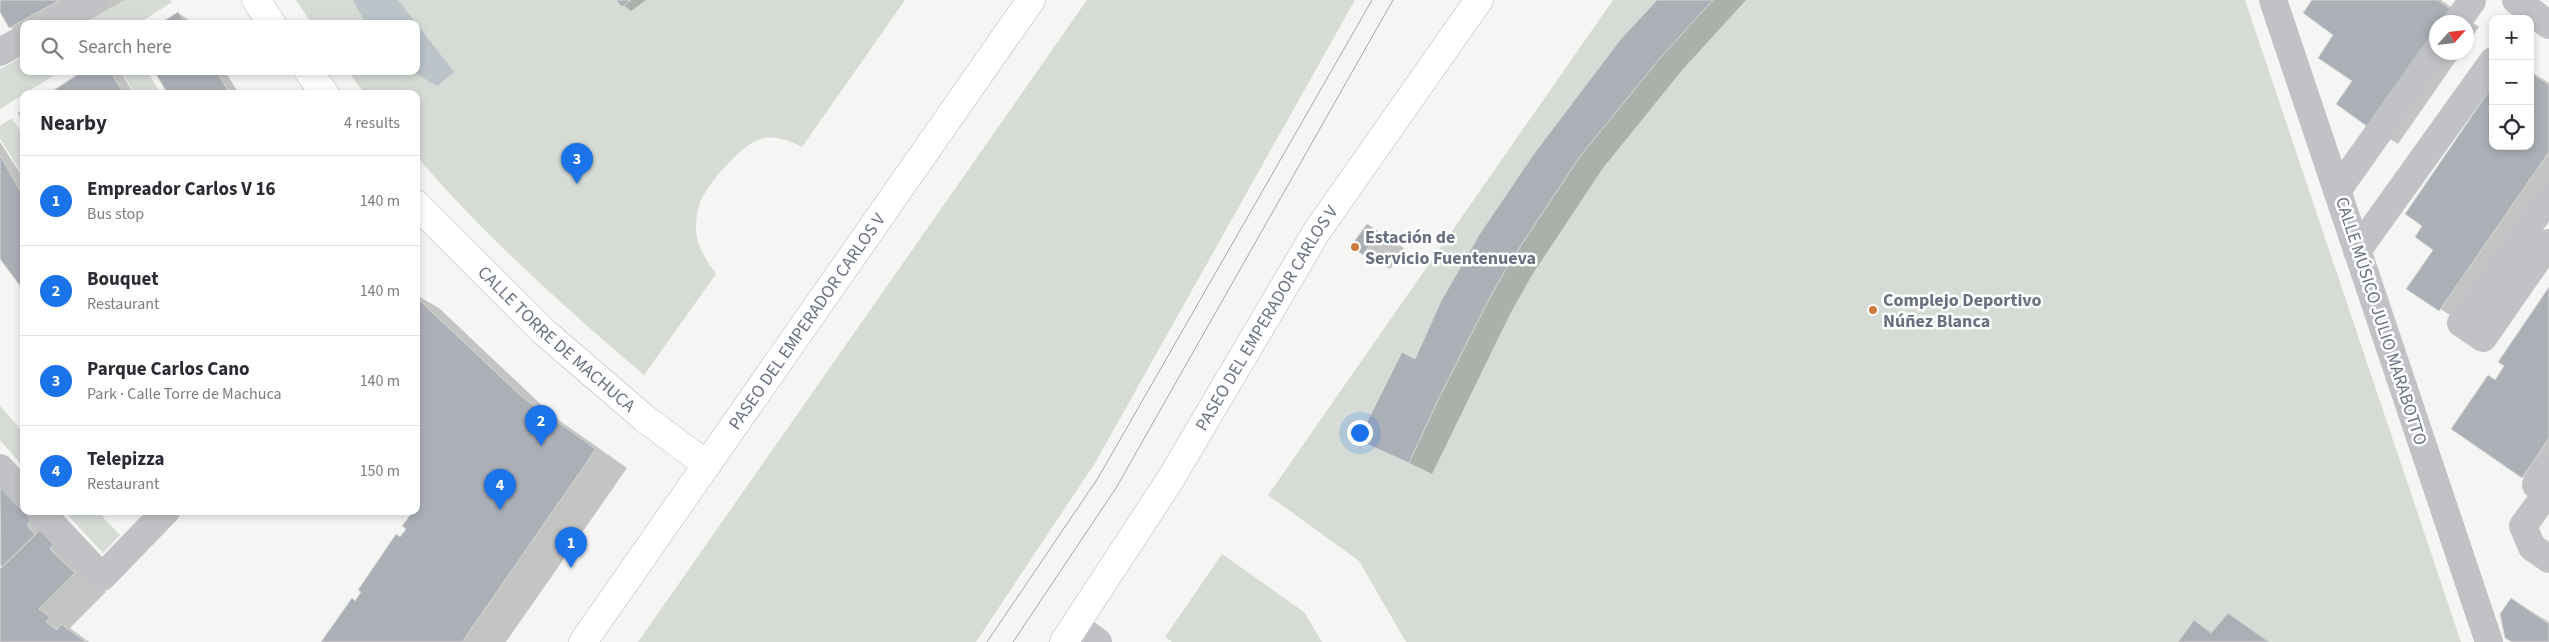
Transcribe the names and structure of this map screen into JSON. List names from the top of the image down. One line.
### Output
{"streets":{"main road":["PASEO DEL EMPERADOR CARLOS V","CALLE TORRE DE MACHUCA"],"street":["CALLE MÚSICO JULIO MARABOTTO"]},"crossings":[["PASEO DEL EMPERADOR CARLOS V","CALLE TORRE DE MACHUCA"]],"places":["Estación de Servicio Fuentenueva","Complejo Deportivo Núñez Blanca"],"north":"top right","page":{"map_buttons":["+","−"],"search":"Search here","heading":["Nearby","4 results"],"pins":["3","2","4","1"],"list":[{"mark":"1","name":"Empreador Carlos V 16","note":"Bus stop","value":"140 m"},{"mark":"2","name":"Bouquet","note":"Restaurant","value":"140 m"},{"mark":"3","name":"Parque Carlos Cano","note":"Park · Calle Torre de Machuca","value":"140 m"},{"mark":"4","name":"Telepizza","note":"Restaurant","value":"150 m"}]}}
